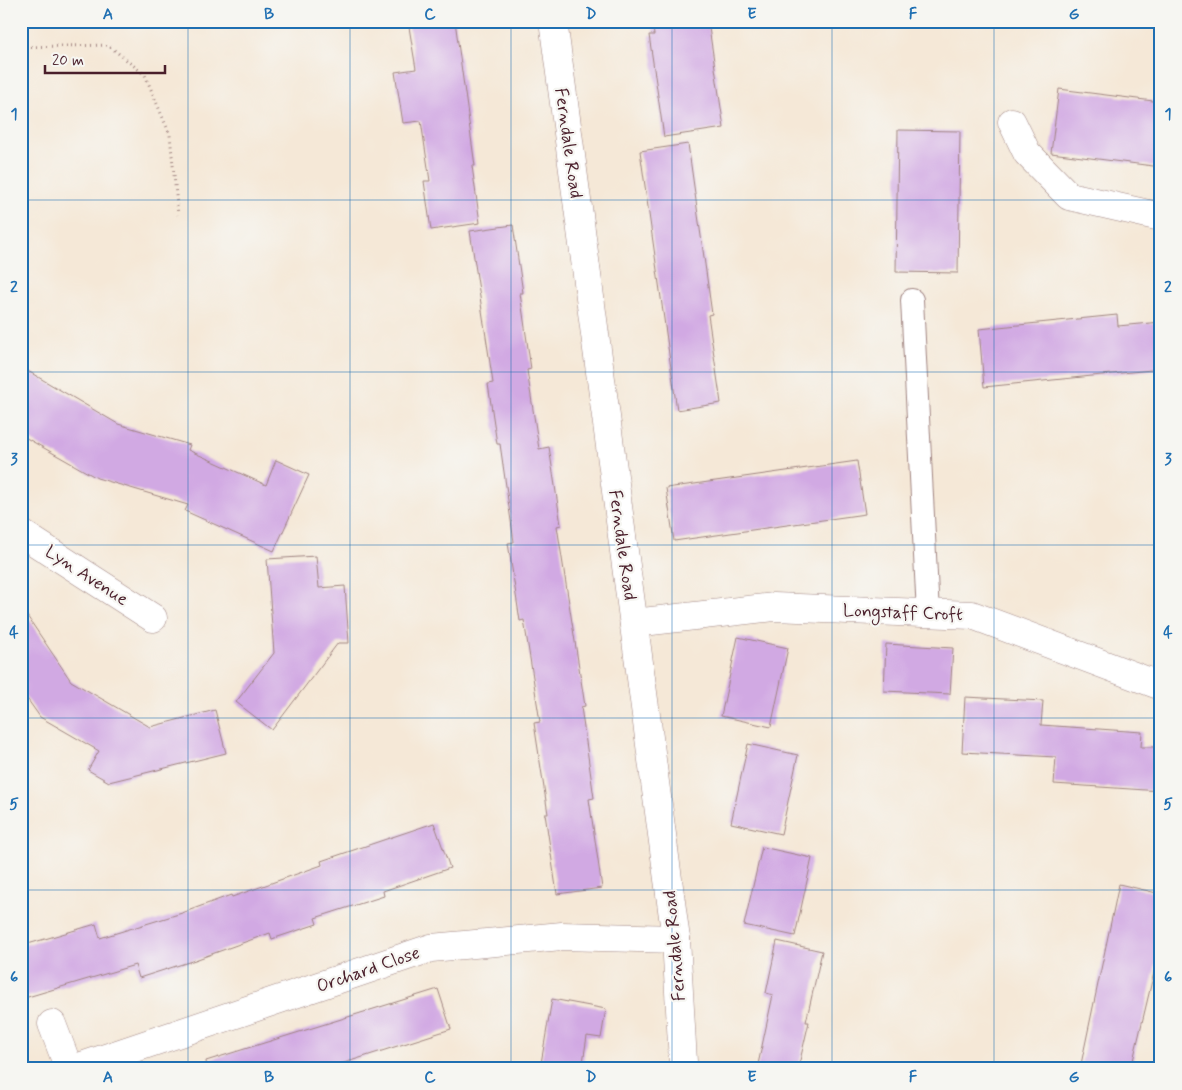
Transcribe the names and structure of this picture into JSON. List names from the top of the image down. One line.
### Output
{"streets":{"street":["Ferndale Road","Lyn Avenue","Longstaff Croft","Orchard Close"]},"crossings":[["Ferndale Road","Longstaff Croft"],["Ferndale Road","Orchard Close"]],"scale_bar":"20 m","grid":{"columns":["A","B","C","D","E","F","G"],"rows":["1","2","3","4","5","6"]}}
